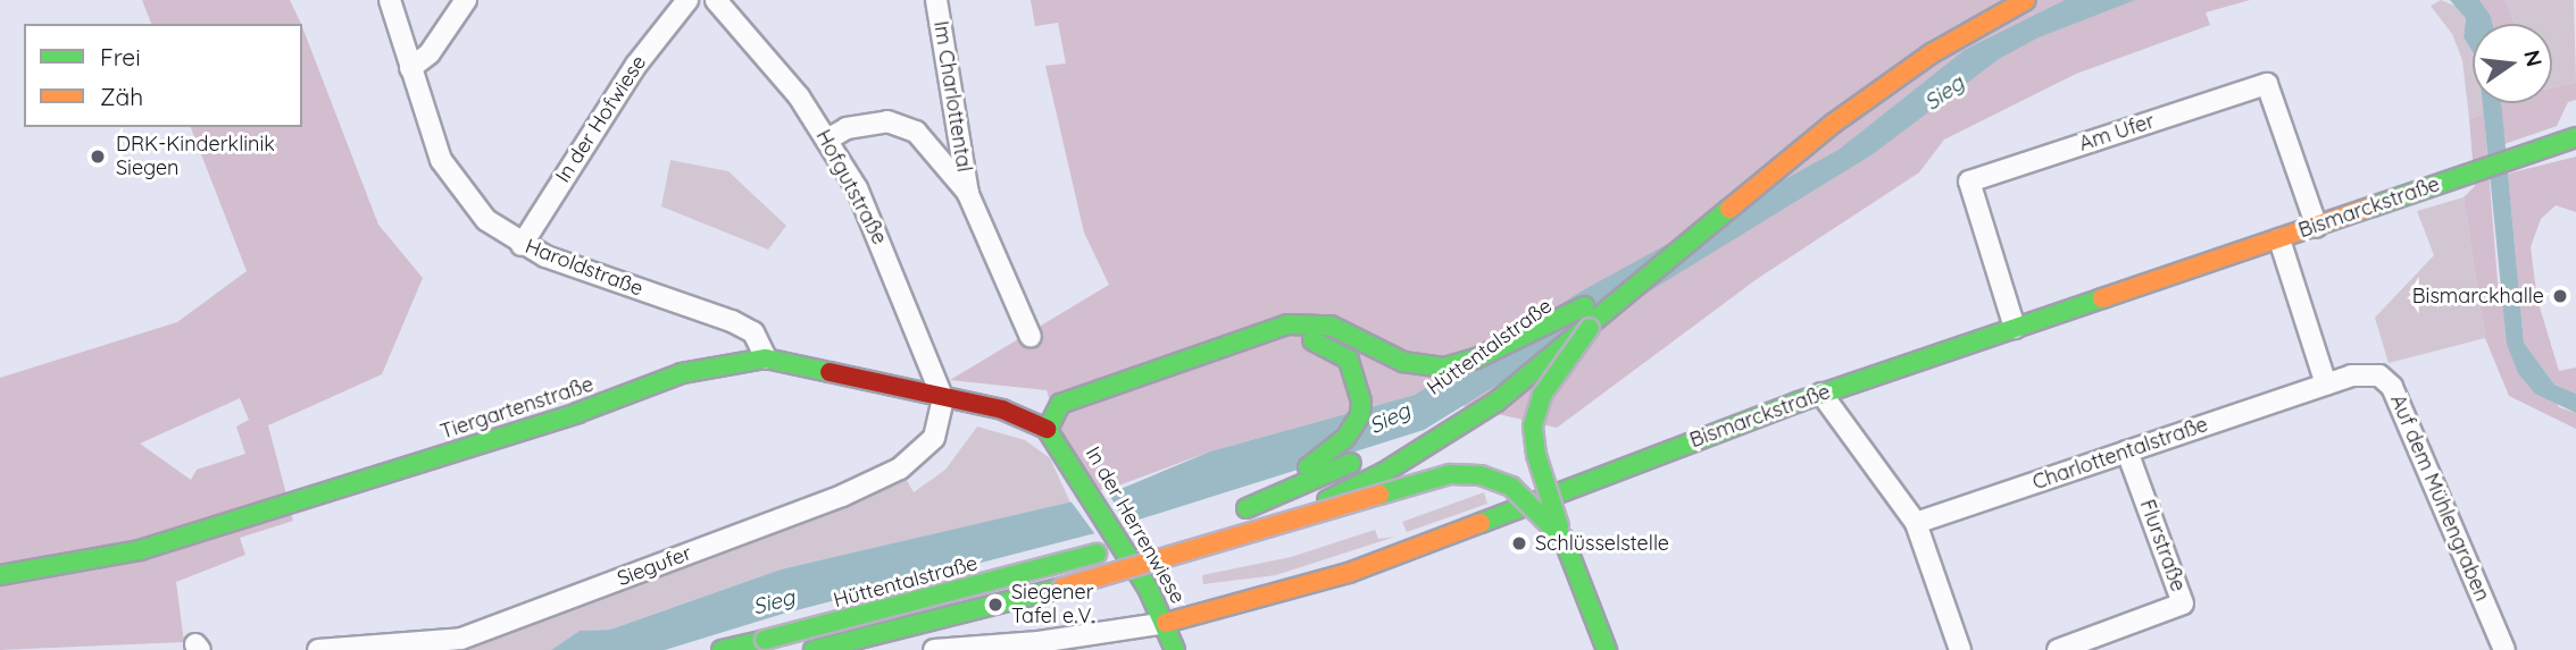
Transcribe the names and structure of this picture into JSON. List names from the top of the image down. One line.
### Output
{"streets":{"main road":["Bismarckstraße","Hüttentalstraße","Tiergartenstraße","In der Herrenwiese"],"street":["Im Charlottental","In der Hofwiese","Am Ufer","Hofgutstraße","Haroldstraße","Charlottentalstraße","Auf dem Mühlengraben","Flurstraße","Siegufer"]},"crossings":[["Im Charlottental","Hofgutstraße"],["In der Hofwiese","Haroldstraße"],["Am Ufer","Bismarckstraße"],["Hofgutstraße","Tiergartenstraße"],["Hofgutstraße","Siegufer"],["Bismarckstraße","In der Herrenwiese"],["Haroldstraße","Tiergartenstraße"],["Tiergartenstraße","In der Herrenwiese"],["Tiergartenstraße","Siegufer"],["Charlottentalstraße","Auf dem Mühlengraben"],["Charlottentalstraße","Flurstraße"]],"water":["Sieg"],"places":["DRK-Kinderklinik Siegen","Bismarckhalle","Schlüsselstelle","Siegener Tafel e.V."],"legend":["Frei","Zäh"],"north":"right"}
